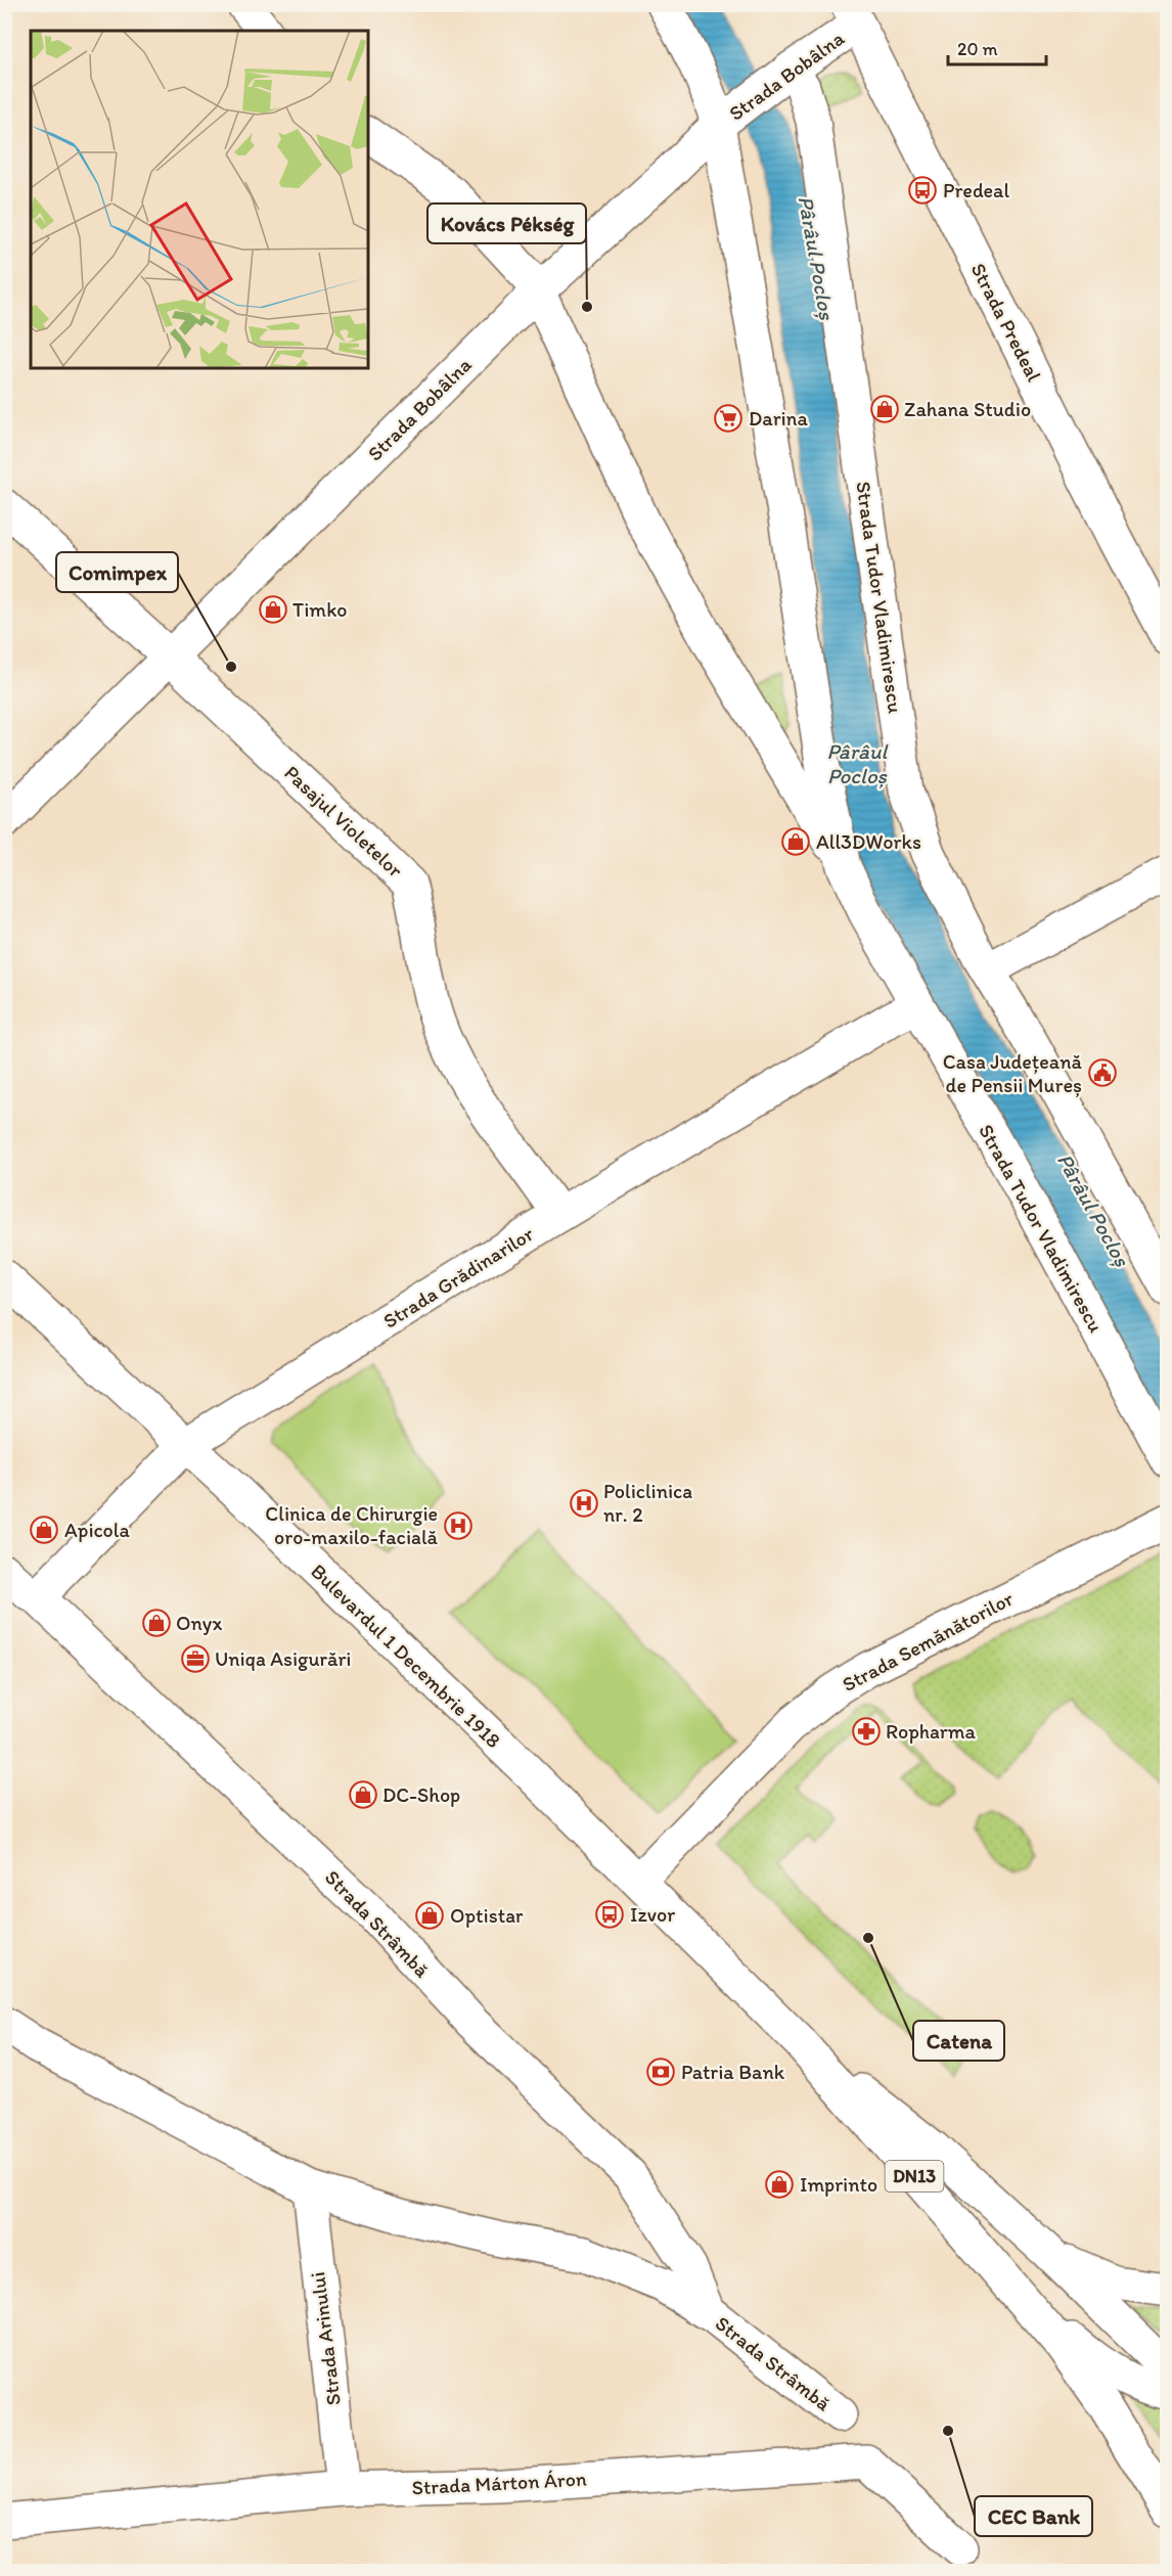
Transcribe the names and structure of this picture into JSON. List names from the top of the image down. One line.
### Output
{"streets":{"street":["Strada Bobâlna","Strada Predeal","Strada Tudor Vladimirescu","Pasajul Violetelor","Strada Grădinarilor","Strada Semănătorilor","Bulevardul 1 Decembrie 1918","Strada Strâmbă","DN13","Strada Arinului","Strada Márton Áron"]},"crossings":[["Strada Bobâlna","Strada Predeal"],["Strada Bobâlna","Strada Tudor Vladimirescu"],["Strada Bobâlna","Pasajul Violetelor"],["Strada Tudor Vladimirescu","Strada Grădinarilor"],["Pasajul Violetelor","Strada Grădinarilor"],["Strada Grădinarilor","Bulevardul 1 Decembrie 1918"],["Strada Grădinarilor","Strada Strâmbă"],["Strada Semănătorilor","Bulevardul 1 Decembrie 1918"],["Strada Strâmbă","Strada Arinului"],["Strada Arinului","Strada Márton Áron"]],"water":["Pârâul Pocloș"],"places":{"bus stop":["Predeal","Izvor"],"other":["Kovács Pékség","Comimpex","Catena","CEC Bank"],"shop":["Zahana Studio","Timko","All3DWorks","Apicola","Onyx","DC-Shop","Optistar","Imprinto"],"supermarket":["Darina"],"public building":["Casa Județeană de Pensii Mureș"],"hospital":["Policlinica nr. 2","Clinica de Chirurgie oro-maxilo-facială"],"office":["Uniqa Asigurări"],"pharmacy":["Ropharma"],"bank":["Patria Bank"]},"scale_bar":"20 m"}
